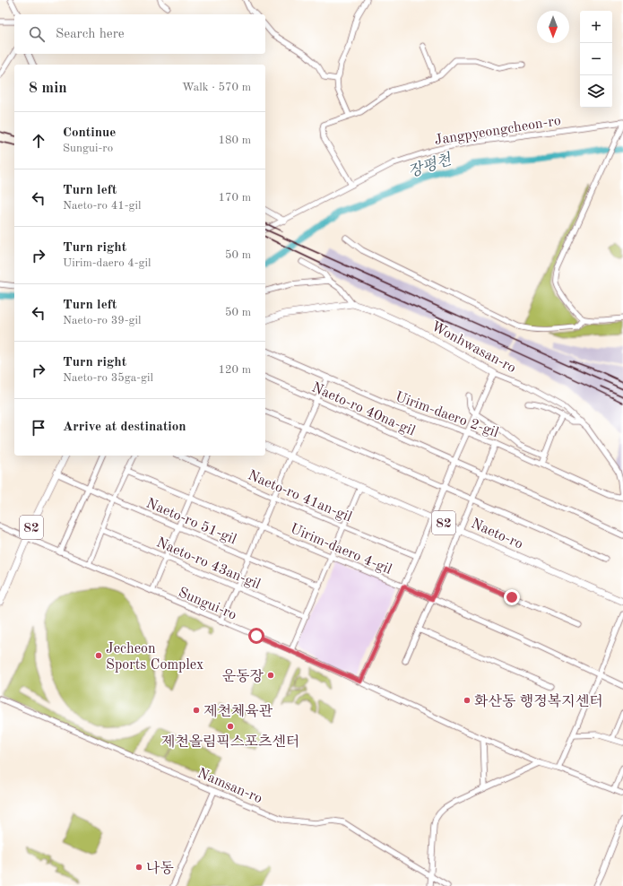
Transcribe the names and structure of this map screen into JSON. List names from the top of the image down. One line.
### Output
{"streets":{"main road":["Wonhwasan-ro","82","Naeto-ro"],"street":["Jangpyeongcheon-ro","Naeto-ro 40na-gil","Uirim-daero 2-gil","Naeto-ro 41an-gil","Naeto-ro 51-gil","Uirim-daero 4-gil","Naeto-ro 43an-gil","Sungui-ro","Namsan-ro"]},"crossings":[["Wonhwasan-ro","Uirim-daero 2-gil"],["Naeto-ro 51-gil","82"],["82","Sungui-ro"]],"water":["장평천"],"places":["Jecheon Sports Complex","운동장","화산동 행정복지센터","제천체육관","제천올림픽스포츠센터","나동"],"north":"bottom","page":{"map_buttons":["+","−"],"search":"Search here","heading":["8 min","Walk · 570 m"],"list":[["Continue","Sungui-ro","180 m"],["Turn left","Naeto-ro 41-gil","170 m"],["Turn right","Uirim-daero 4-gil","50 m"],["Turn left","Naeto-ro 39-gil","50 m"],["Turn right","Naeto-ro 35ga-gil","120 m"],"Arrive at destination"]}}
